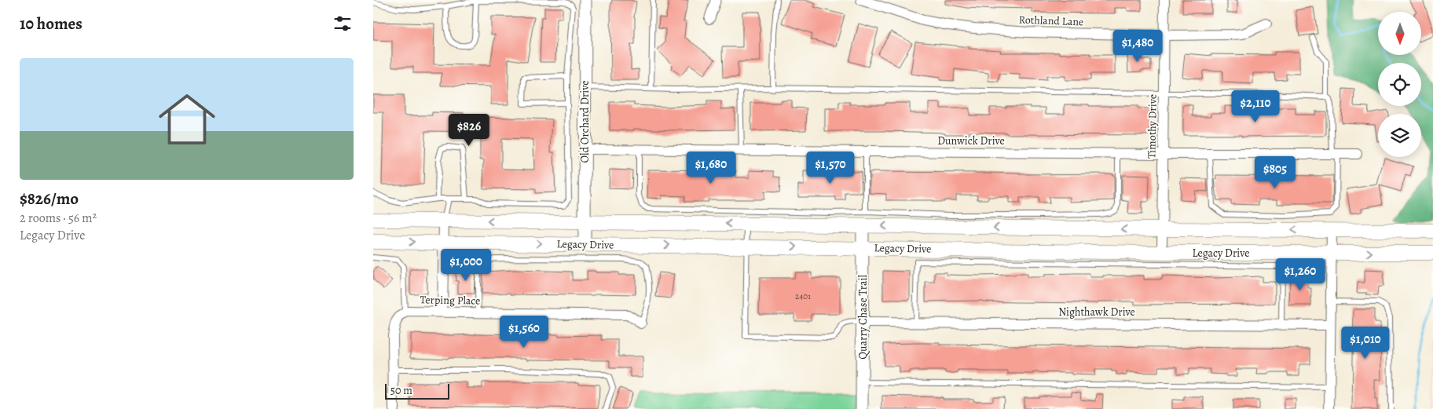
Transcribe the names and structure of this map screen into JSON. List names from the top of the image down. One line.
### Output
{"streets":{"main road":["Legacy Drive"],"street":["Rothland Lane","Old Orchard Drive","Timothy Drive","Dunwick Drive","Terping Place","Nighthawk Drive","Quarry Chase Trail"]},"crossings":[["Rothland Lane","Timothy Drive"],["Old Orchard Drive","Dunwick Drive"],["Old Orchard Drive","Legacy Drive"],["Timothy Drive","Dunwick Drive"],["Timothy Drive","Legacy Drive"],["Legacy Drive","Quarry Chase Trail"],["Nighthawk Drive","Quarry Chase Trail"]],"house_numbers":["2401"],"scale_bar":"50 m","north":"bottom","page":{"heading":"10 homes","price":["$1,480","$2,110","$826","$1,680","$1,570","$805","$1,000","$1,260","$1,560","$1,010"],"list":[{"name":"$826/mo","note":"2 rooms · 56 m² · Legacy Drive"}],"scale":"50 m"}}
